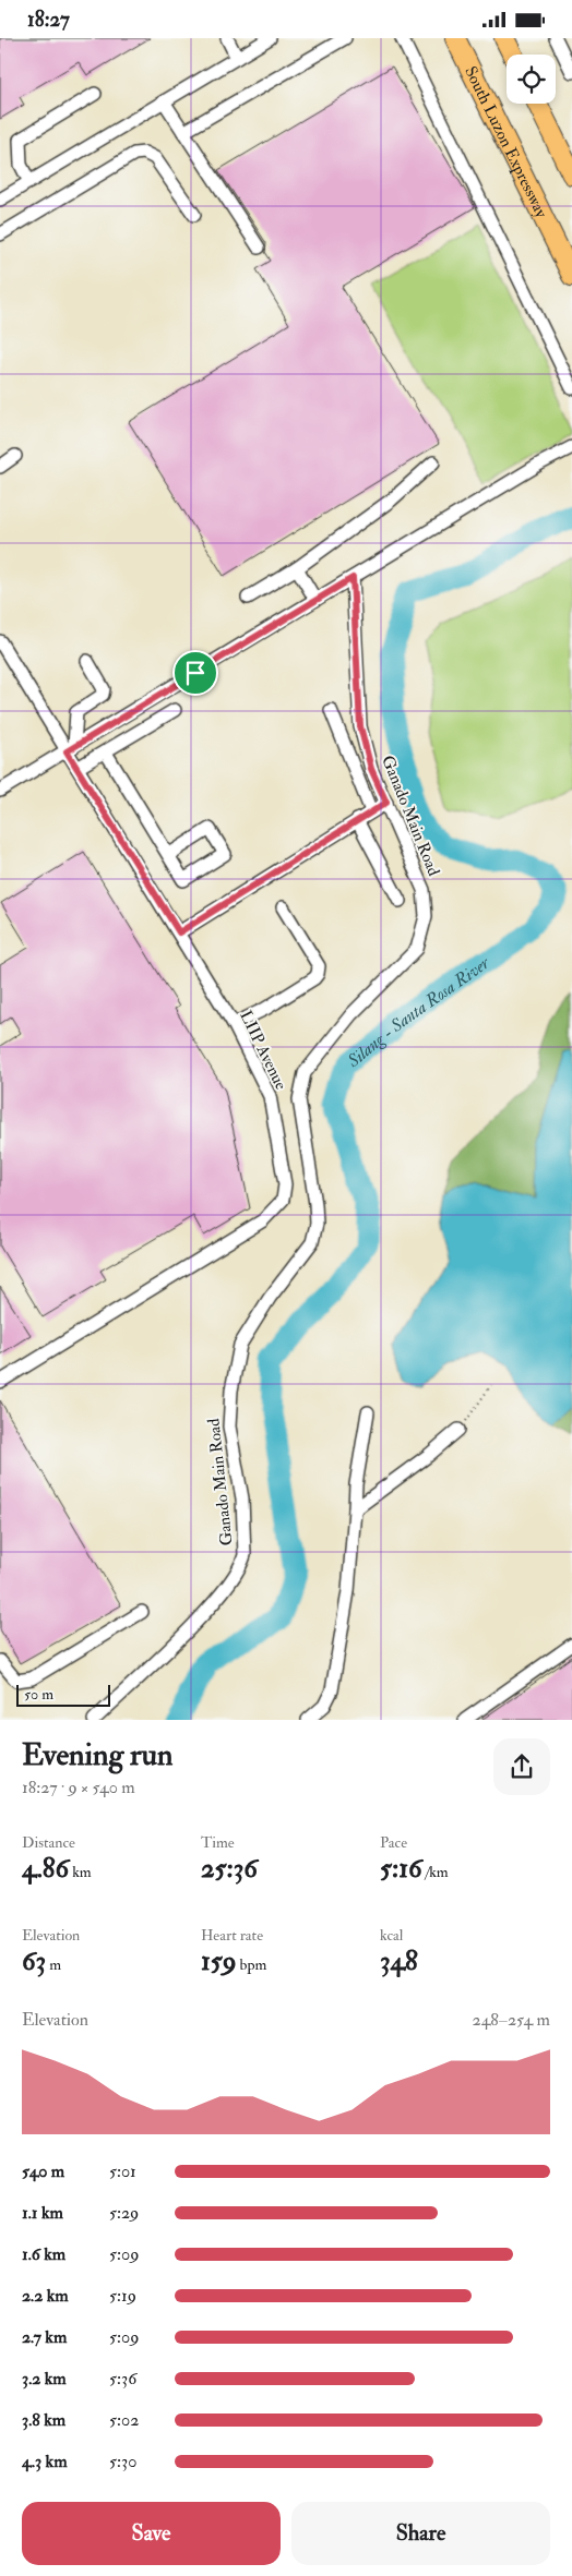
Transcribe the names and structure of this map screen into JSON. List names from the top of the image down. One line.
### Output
{"streets":{"highway":["South Luzon Expressway"],"street":["Ganado Main Road","LIIP Avenue"]},"water":["Silang - Santa Rosa River"],"scale_bar":"50 m","page":{"status":"18:27","scale":"50 m","heading":["Evening run","18:27 · 9 × 540 m"],"stats":[["Distance","4.86 km"],["Time","25:36"],["Pace","5:16 /km"],["Elevation","63 m"],["Heart rate","159 bpm"],["kcal","348"]],"chart":["Elevation","248–254 m"],"list":[{"name":"540 m","note":"5:01"},{"name":"1.1 km","note":"5:29"},{"name":"1.6 km","note":"5:09"},{"name":"2.2 km","note":"5:19"},{"name":"2.7 km","note":"5:09"},{"name":"3.2 km","note":"5:36"},{"name":"3.8 km","note":"5:02"},{"name":"4.3 km","note":"5:30"}],"buttons":["Save","Share"]}}
